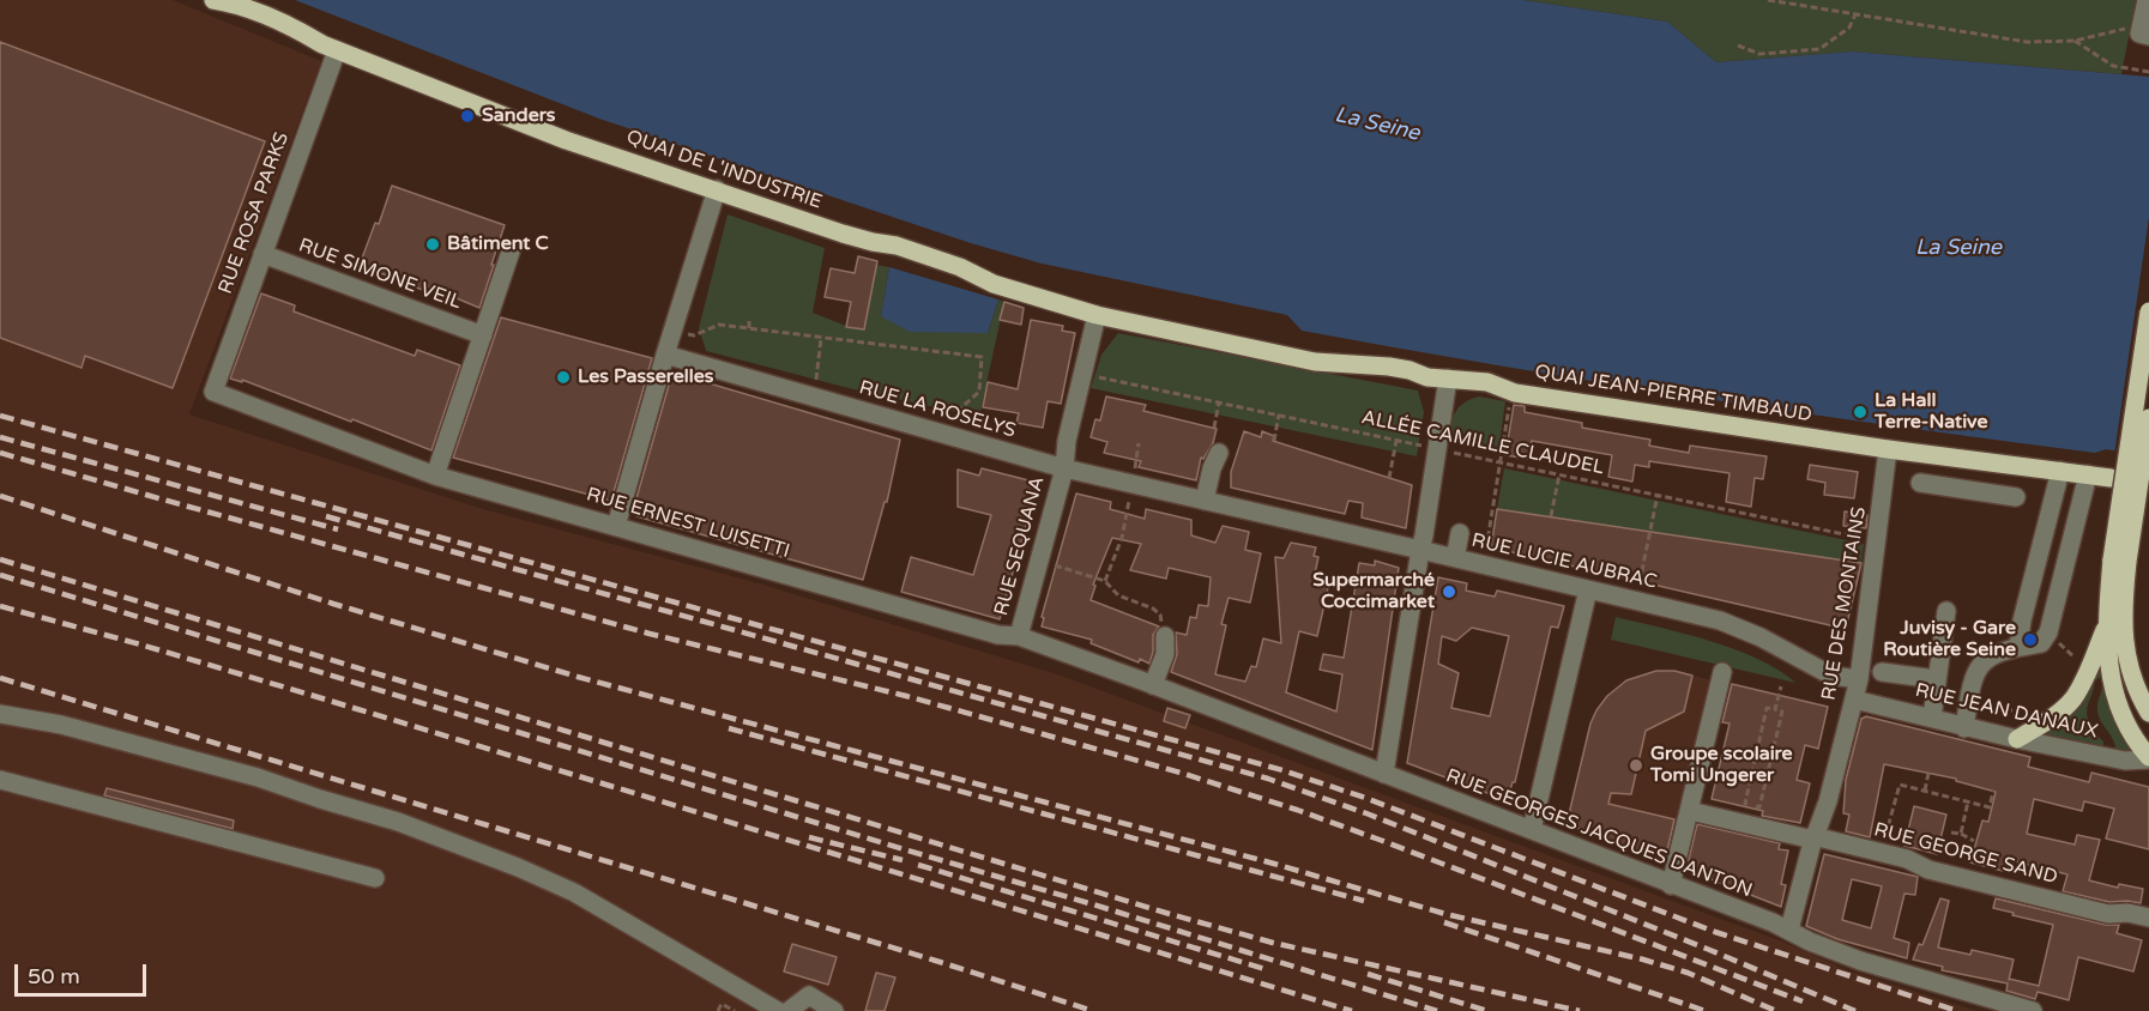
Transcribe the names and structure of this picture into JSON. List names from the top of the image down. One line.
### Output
{"streets":{"main road":["QUAI DE L'INDUSTRIE","QUAI JEAN-PIERRE TIMBAUD","RUE JEAN DANAUX"],"street":["RUE ROSA PARKS","RUE SIMONE VEIL","RUE LA ROSELYS","RUE ERNEST LUISETTI","RUE SEQUANA","RUE LUCIE AUBRAC","RUE DES MONTAINS","RUE GEORGES JACQUES DANTON","RUE GEORGE SAND"],"path":["ALLÉE CAMILLE CLAUDEL"]},"crossings":[["QUAI DE L'INDUSTRIE","RUE ROSA PARKS"],["QUAI DE L'INDUSTRIE","QUAI JEAN-PIERRE TIMBAUD"],["QUAI DE L'INDUSTRIE","RUE SEQUANA"],["RUE ROSA PARKS","RUE SIMONE VEIL"],["RUE ROSA PARKS","RUE ERNEST LUISETTI"],["QUAI JEAN-PIERRE TIMBAUD","RUE DES MONTAINS"],["RUE LA ROSELYS","RUE SEQUANA"],["RUE LA ROSELYS","RUE LUCIE AUBRAC"],["ALLÉE CAMILLE CLAUDEL","RUE SEQUANA"],["ALLÉE CAMILLE CLAUDEL","RUE DES MONTAINS"],["RUE ERNEST LUISETTI","RUE SEQUANA"],["RUE ERNEST LUISETTI","RUE GEORGES JACQUES DANTON"],["RUE LUCIE AUBRAC","RUE DES MONTAINS"],["RUE DES MONTAINS","RUE JEAN DANAUX"],["RUE DES MONTAINS","RUE GEORGES JACQUES DANTON"],["RUE DES MONTAINS","RUE GEORGE SAND"]],"water":["La Seine"],"places":["Sanders","Bâtiment C","Les Passerelles","La Hall Terre-Native","Supermarché Coccimarket","Juvisy - Gare Routière Seine","Groupe scolaire Tomi Ungerer"],"scale_bar":"50 m"}
